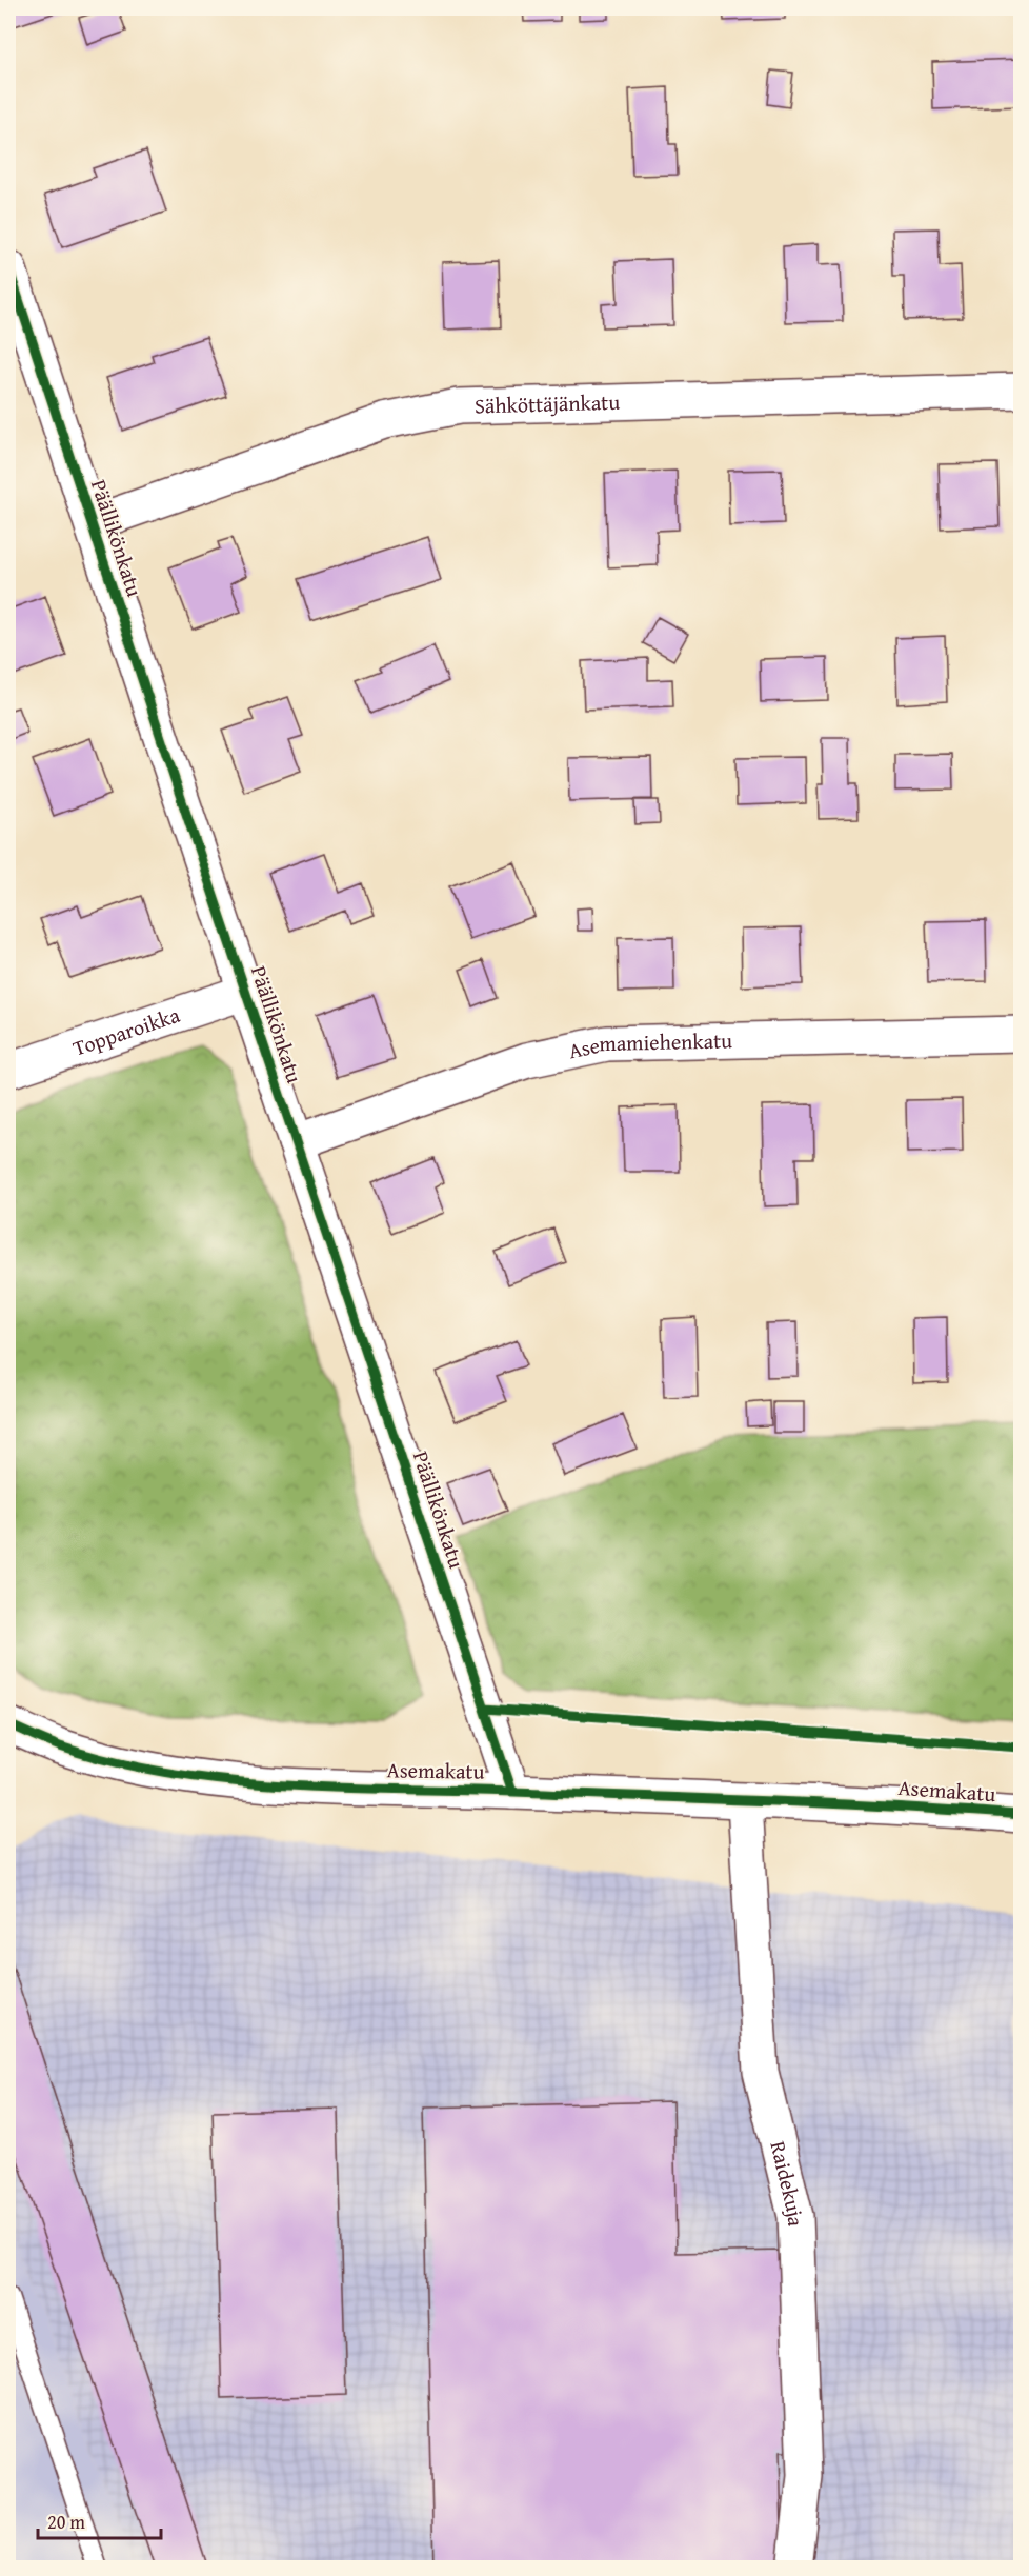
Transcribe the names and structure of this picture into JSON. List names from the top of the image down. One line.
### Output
{"streets":{"street":["Sähköttäjänkatu","Päällikönkatu","Topparoikka","Asemamiehenkatu","Asemakatu","Raidekuja"]},"crossings":[["Sähköttäjänkatu","Päällikönkatu"],["Päällikönkatu","Topparoikka"],["Päällikönkatu","Asemamiehenkatu"],["Päällikönkatu","Asemakatu"],["Asemakatu","Raidekuja"]],"scale_bar":"20 m"}
